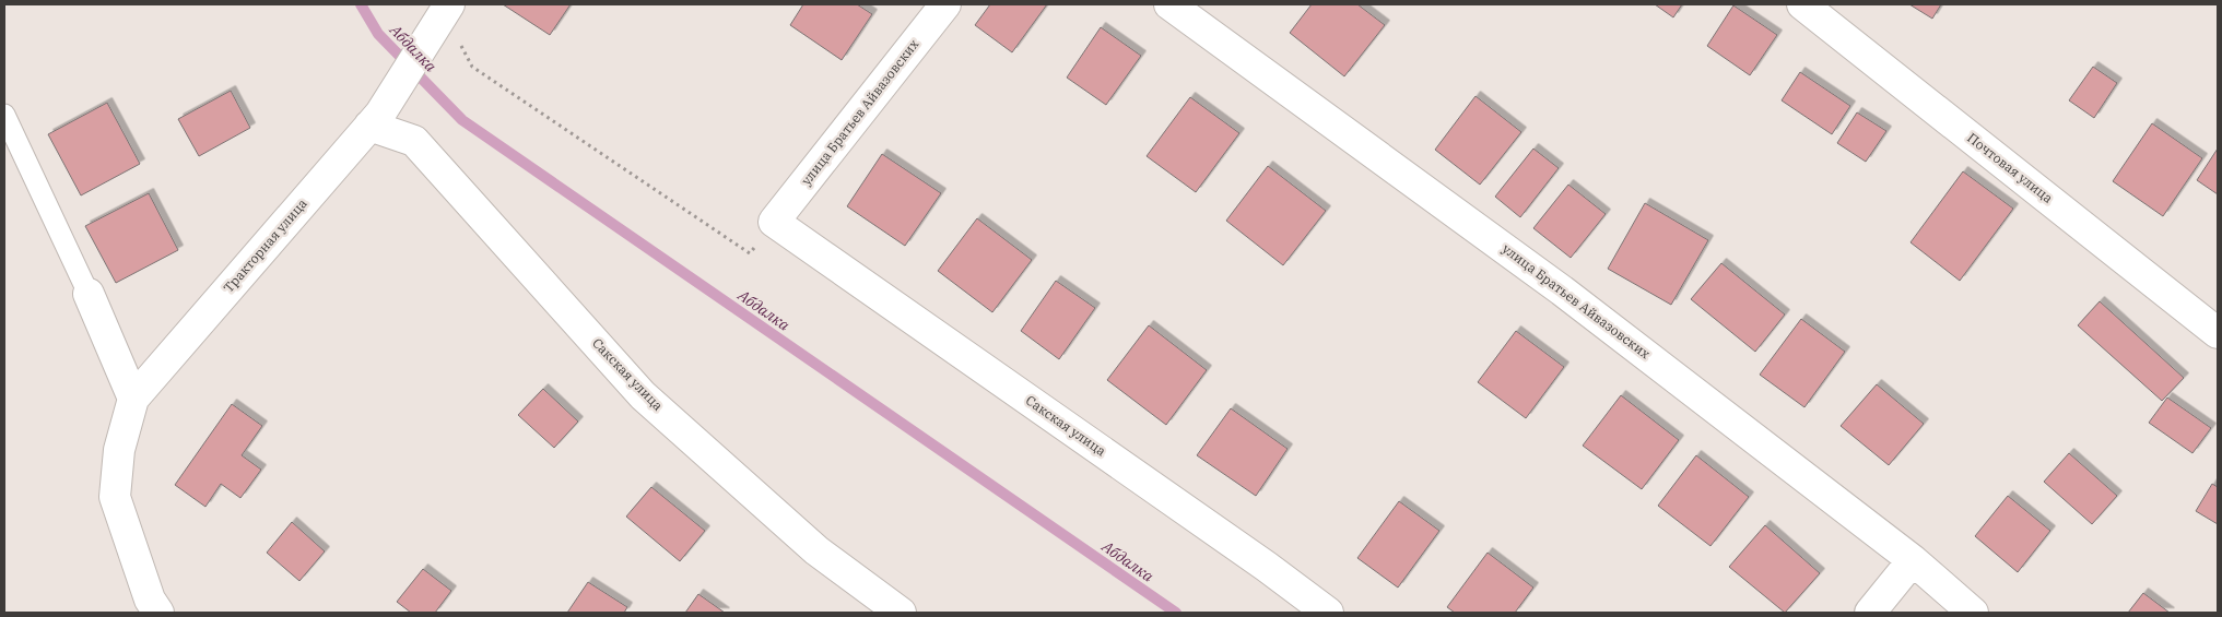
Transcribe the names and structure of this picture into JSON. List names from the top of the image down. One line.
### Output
{"streets":{"street":["улица Братьев Айвазовских","Почтовая улица","Тракторная улица","Сакская улица"]},"crossings":[["улица Братьев Айвазовских","Сакская улица"],["Тракторная улица","Сакская улица"]],"water":["Абдалка"]}
